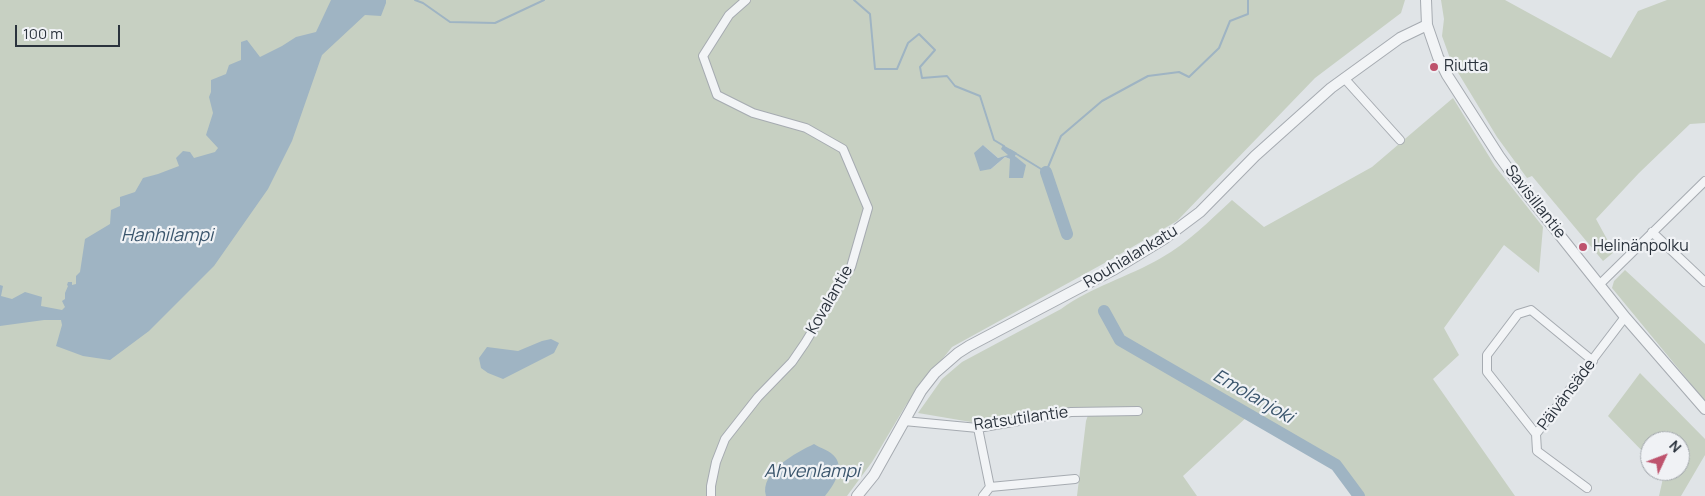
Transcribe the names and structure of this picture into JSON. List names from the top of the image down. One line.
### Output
{"streets":{"street":["Savisillantie","Rouhialankatu","Kovalantie","Päivänsäde","Ratsutilantie"]},"crossings":[["Savisillantie","Rouhialankatu"],["Savisillantie","Päivänsäde"],["Rouhialankatu","Ratsutilantie"]],"water":["Hanhilampi","Emolanjoki","Ahvenlampi"],"places":["Riutta","Helinänpolku"],"scale_bar":"100 m","north":"top right"}
